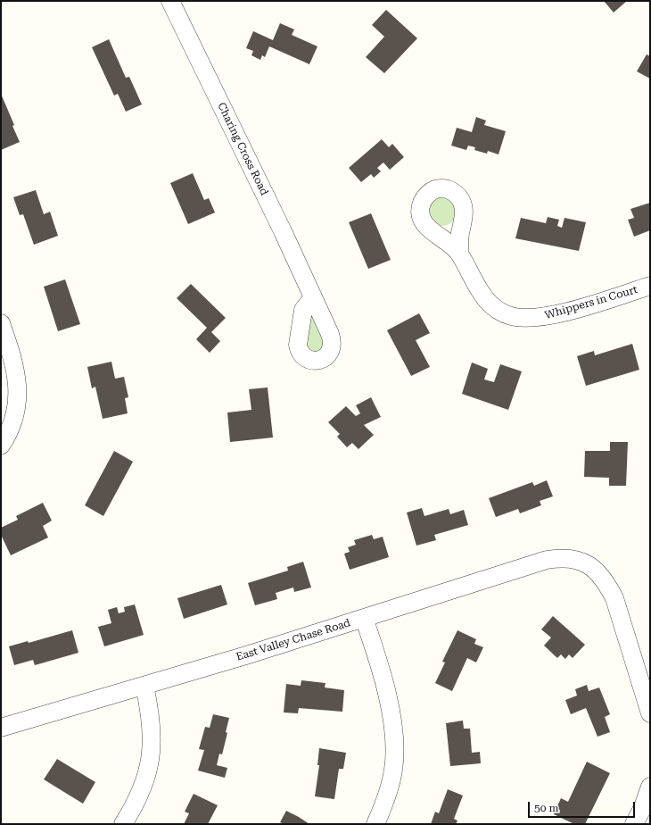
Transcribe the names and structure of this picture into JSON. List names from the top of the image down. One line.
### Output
{"streets":{"street":["Charing Cross Road","Whippers in Court","East Valley Chase Road"]},"scale_bar":"50 m"}
